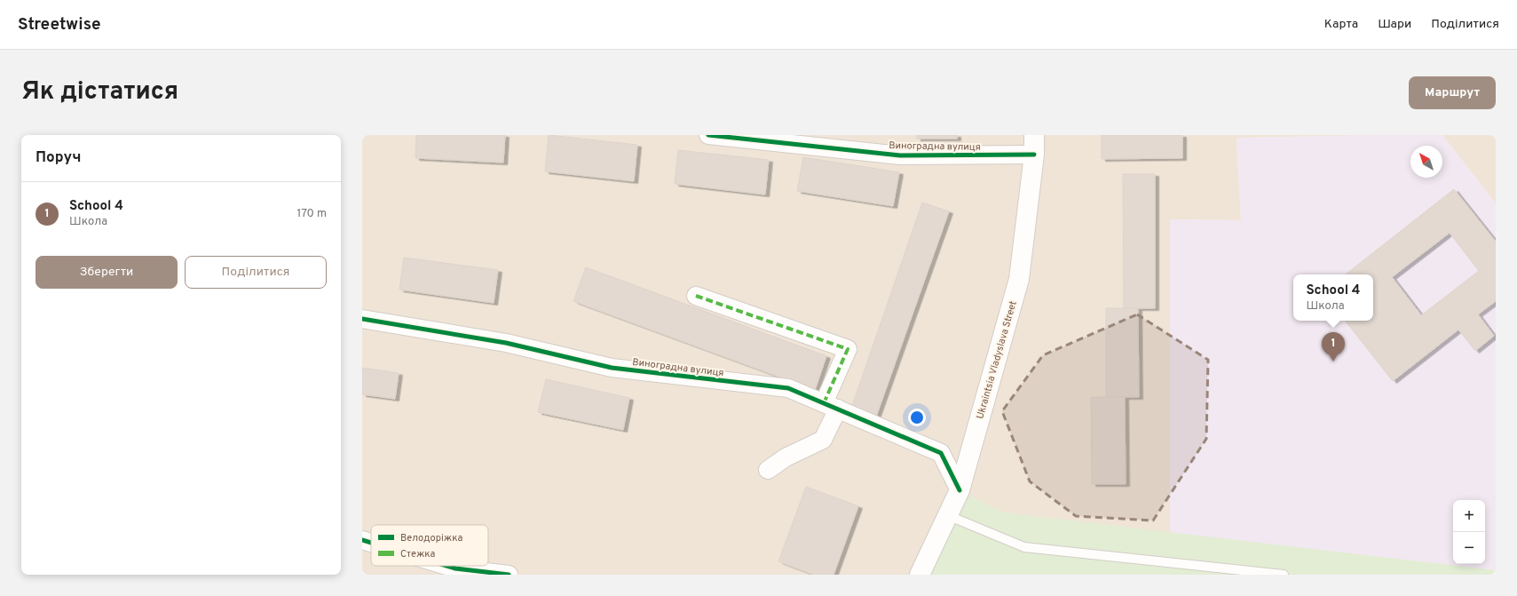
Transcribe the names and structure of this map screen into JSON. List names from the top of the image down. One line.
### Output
{"streets":{"main road":["Ukraintsia Vladyslava Street"],"street":["Виноградна вулиця"]},"crossings":[["Виноградна вулиця","Ukraintsia Vladyslava Street"]],"legend":["Велодоріжка","Стежка"],"north":"top left","page":{"header":"Streetwise","nav":["Карта","Шари","Поділитися"],"title":"Як дістатися","buttons":["Маршрут",["Зберегти","Поділитися"]],"heading":"Поруч","list":[{"mark":"1","name":"School 4","note":"Школа","value":"170 m"}],"popup":["School 4","Школа"],"pins":"1","map_buttons":["+","−"]}}
